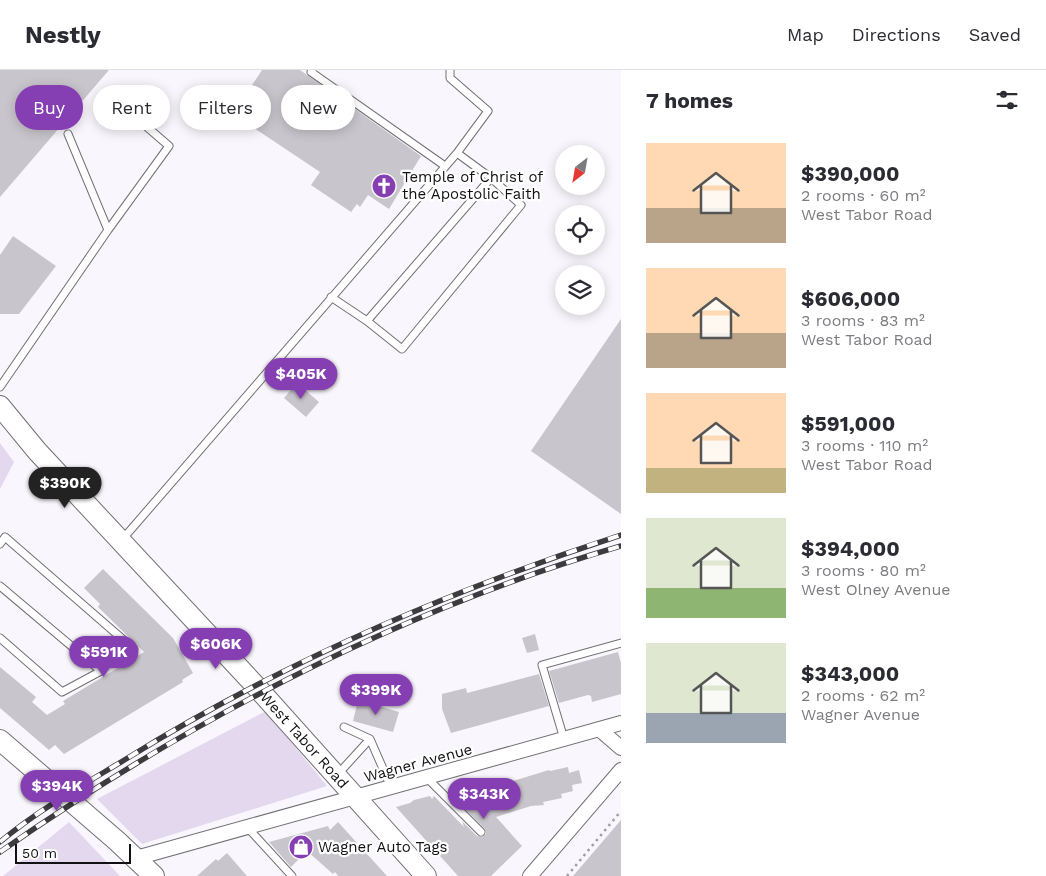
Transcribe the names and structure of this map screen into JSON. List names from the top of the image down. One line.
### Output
{"streets":{"street":["West Tabor Road","Wagner Avenue"]},"crossings":[["West Tabor Road","Wagner Avenue"]],"places":{"church":["Temple of Christ of the Apostolic Faith"],"shop":["Wagner Auto Tags"]},"scale_bar":"50 m","north":"bottom left","page":{"header":"Nestly","nav":["Map","Directions","Saved"],"heading":"7 homes","chip":["Buy","Rent","Filters","New"],"list":[{"name":"$390,000","note":"2 rooms · 60 m² · West Tabor Road"},{"name":"$606,000","note":"3 rooms · 83 m² · West Tabor Road"},{"name":"$591,000","note":"3 rooms · 110 m² · West Tabor Road"},{"name":"$394,000","note":"3 rooms · 80 m² · West Olney Avenue"},{"name":"$343,000","note":"2 rooms · 62 m² · Wagner Avenue"}],"price":["$405K","$390K","$606K","$591K","$399K","$394K","$343K"],"scale":"50 m"}}
